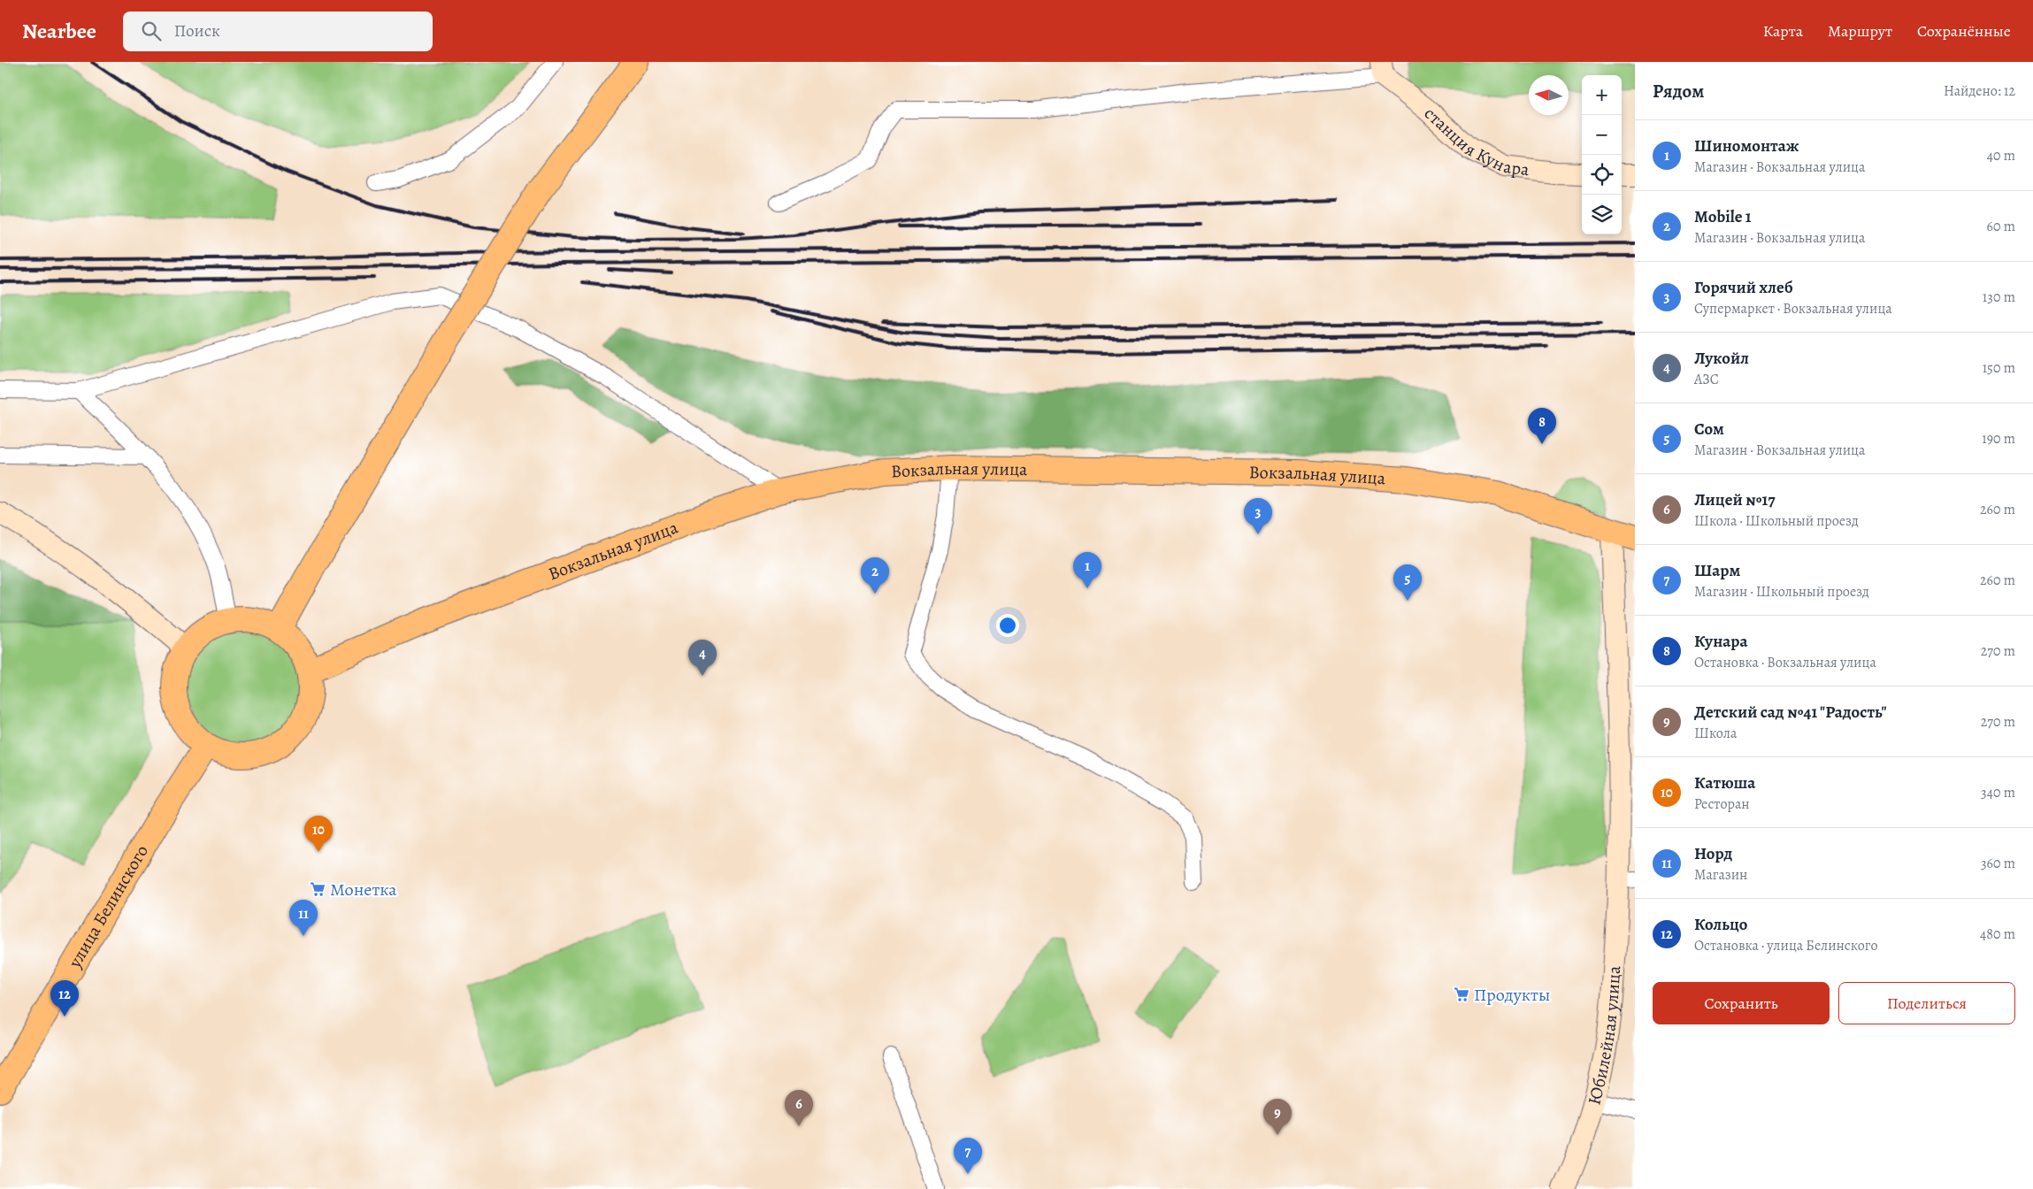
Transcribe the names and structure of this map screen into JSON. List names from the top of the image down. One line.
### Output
{"streets":{"main road":["Вокзальная улица","улица Белинского"],"street":["станция Кунара","Юбилейная улица"]},"crossings":[["Вокзальная улица","улица Белинского"],["Вокзальная улица","Юбилейная улица"]],"places":{"supermarket":["Монетка","Продукты"]},"north":"left","page":{"header":"Nearbee","search":"Поиск","nav":["Карта","Маршрут","Сохранённые"],"heading":["Рядом","Найдено: 12"],"map_buttons":["+","−"],"list":[{"mark":"1","name":"Шиномонтаж","note":"Магазин · Вокзальная улица","value":"40 m"},{"mark":"2","name":"Mobile 1","note":"Магазин · Вокзальная улица","value":"60 m"},{"mark":"3","name":"Горячий хлеб","note":"Супермаркет · Вокзальная улица","value":"130 m"},{"mark":"4","name":"Лукойл","note":"АЗС","value":"150 m"},{"mark":"5","name":"Сом","note":"Магазин · Вокзальная улица","value":"190 m"},{"mark":"6","name":"Лицей №17","note":"Школа · Школьный проезд","value":"260 m"},{"mark":"7","name":"Шарм","note":"Магазин · Школьный проезд","value":"260 m"},{"mark":"8","name":"Кунара","note":"Остановка · Вокзальная улица","value":"270 m"},{"mark":"9","name":"Детский сад №41 \"Радость\"","note":"Школа","value":"270 m"},{"mark":"10","name":"Катюша","note":"Ресторан","value":"340 m"},{"mark":"11","name":"Норд","note":"Магазин","value":"360 m"},{"mark":"12","name":"Кольцо","note":"Остановка · улица Белинского","value":"480 m"}],"pins":["8","3","1","2","5","4","10","11","12","6","9","7"],"buttons":["Сохранить","Поделиться"]}}
